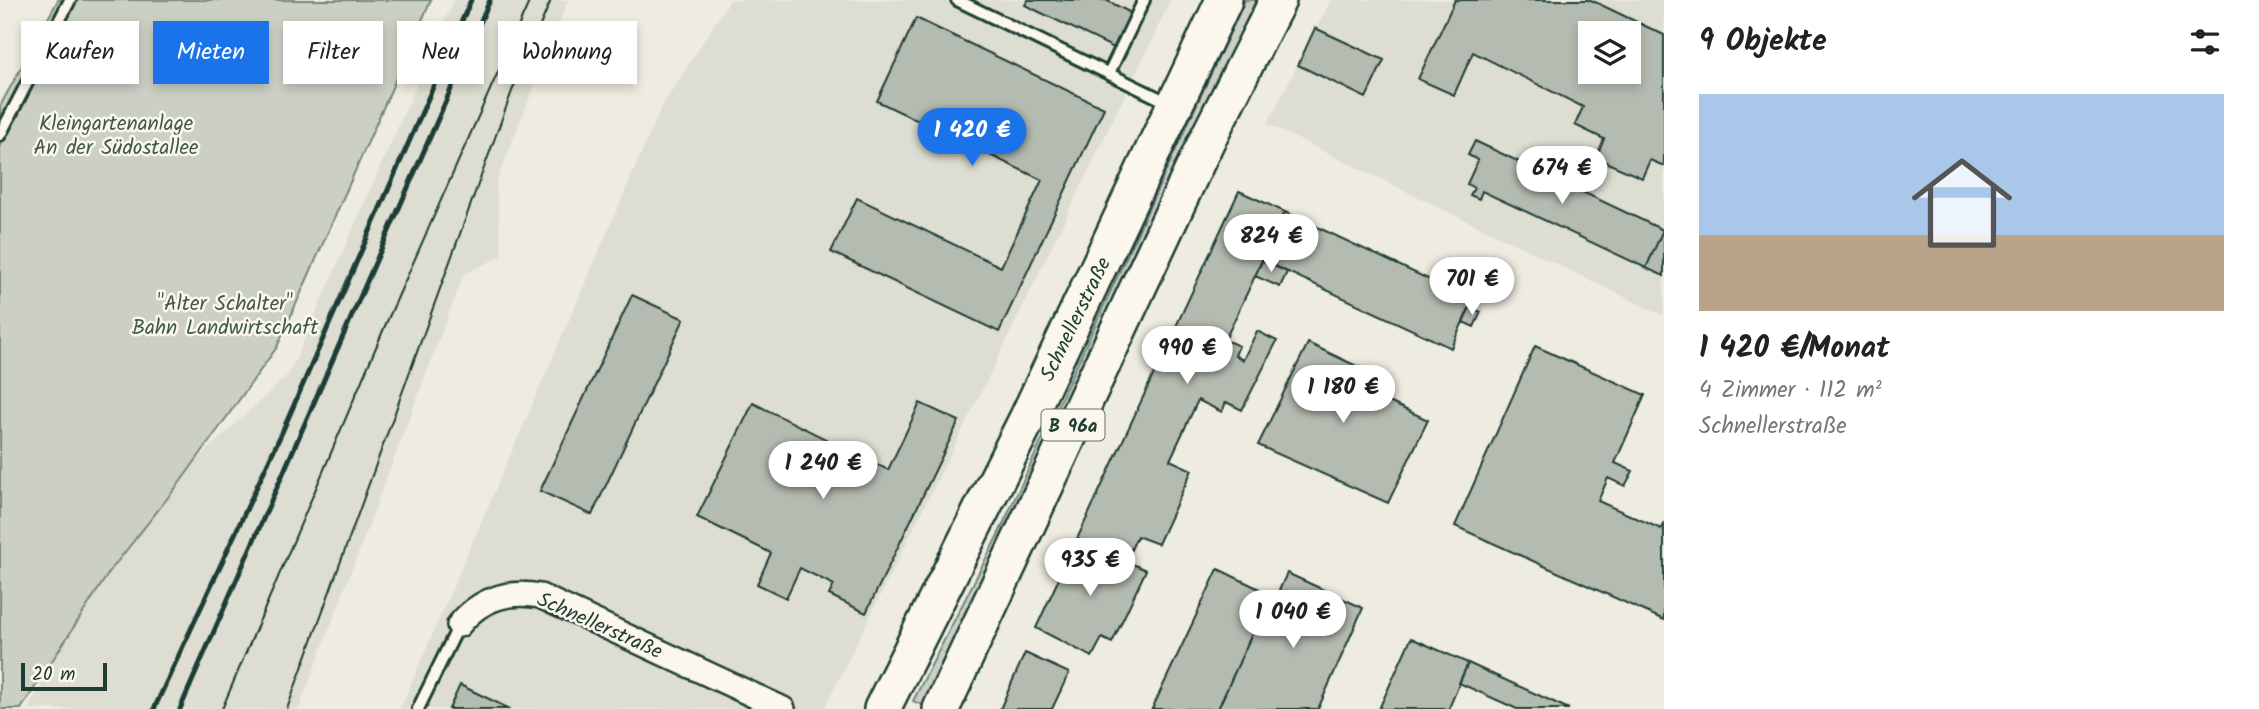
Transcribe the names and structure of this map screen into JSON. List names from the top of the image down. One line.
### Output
{"streets":{"main road":["Schnellerstraße","B 96a"]},"parks":["Kleingartenanlage An der Südostallee","\"Alter Schalter\" Bahn Landwirtschaft"],"scale_bar":"20 m","page":{"heading":"9 Objekte","chip":["Kaufen","Mieten","Filter","Neu","Wohnung"],"list":[{"name":"1 420 €/Monat","note":"4 Zimmer · 112 m² · Schnellerstraße"}],"price":["1 420 €","674 €","824 €","701 €","990 €","1 180 €","1 240 €","935 €","1 040 €"],"scale":"20 m"}}
